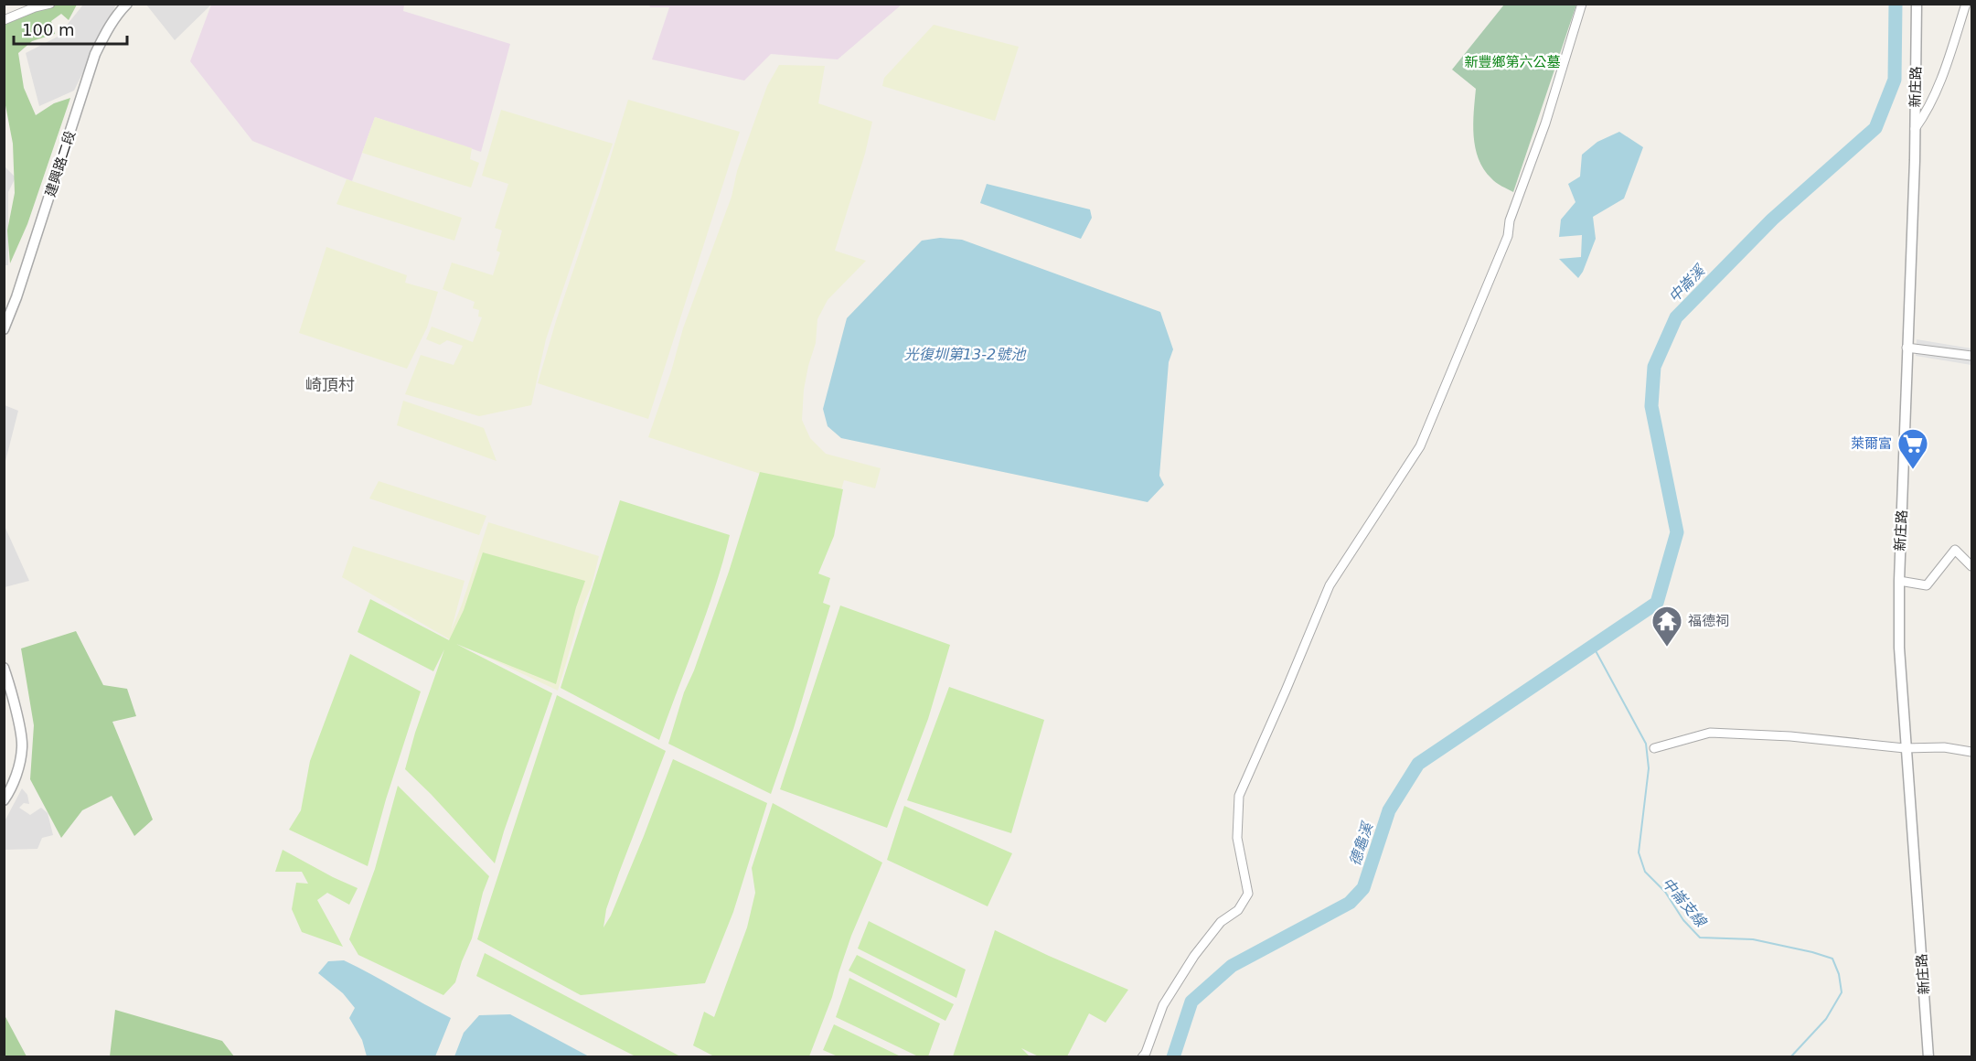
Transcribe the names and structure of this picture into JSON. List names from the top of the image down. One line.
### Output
{"streets":{"street":["新庄路","建興路二段"]},"districts":["崎頂村"],"water":["中崙溪","光復圳第13-2號池","德龜溪","中崙支線"],"parks":["新豐鄉第六公墓"],"places":{"supermarket":["萊爾富"],"temple":["福德祠"]},"scale_bar":"100 m"}
